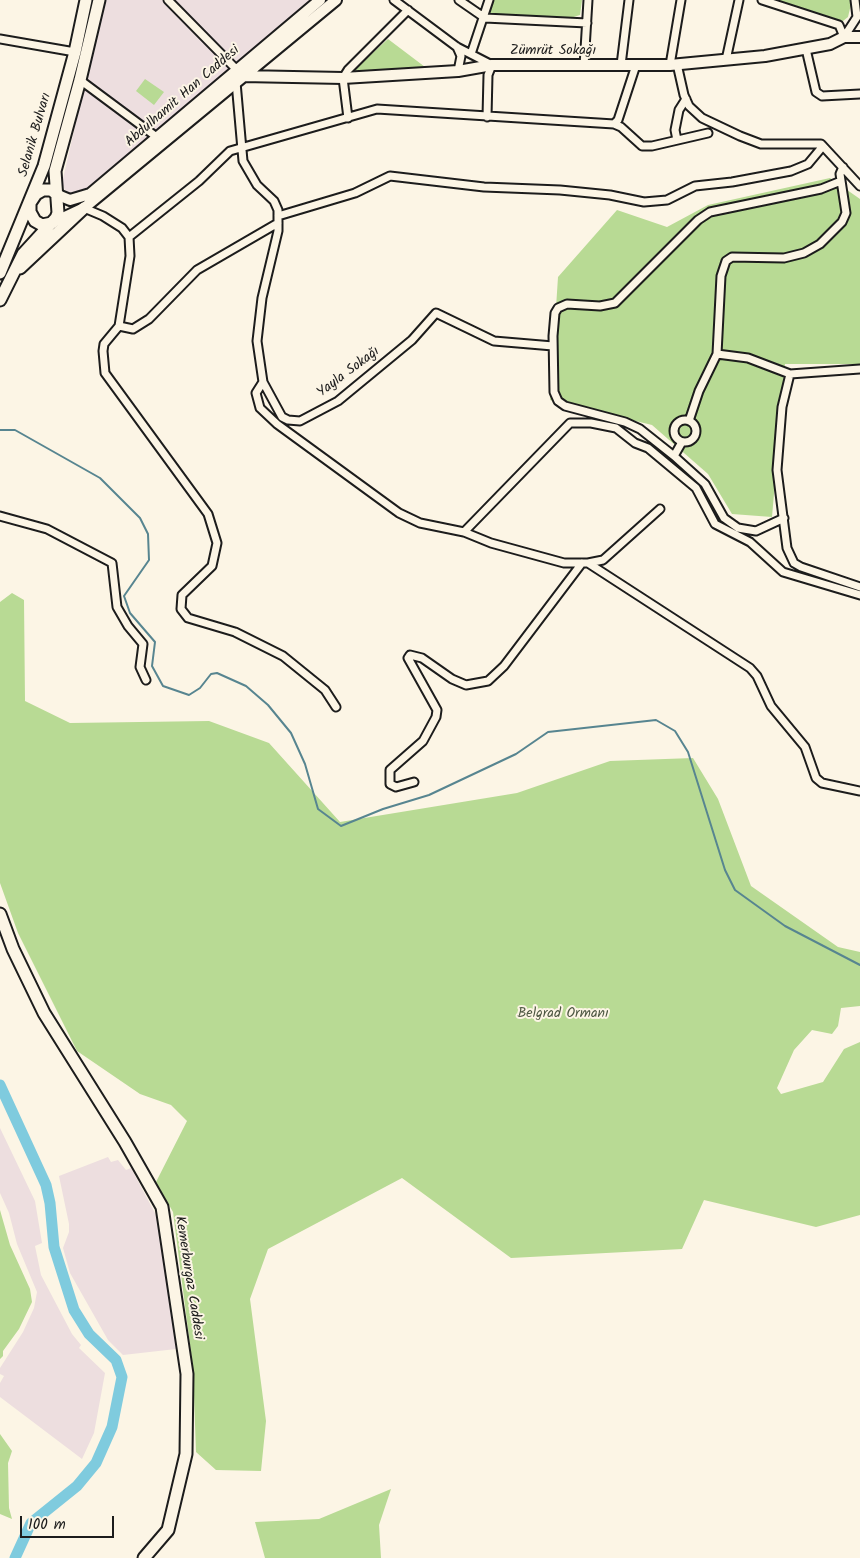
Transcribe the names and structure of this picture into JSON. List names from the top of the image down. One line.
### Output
{"streets":{"main road":["Zümrüt Sokağı","Abdulhamit Han Caddesi","Selanik Bulvarı","Kemerburgaz Caddesi"],"street":["Yayla Sokağı"]},"crossings":[["Zümrüt Sokağı","Abdulhamit Han Caddesi"],["Abdulhamit Han Caddesi","Selanik Bulvarı"]],"parks":["Belgrad Ormanı"],"scale_bar":"100 m"}
